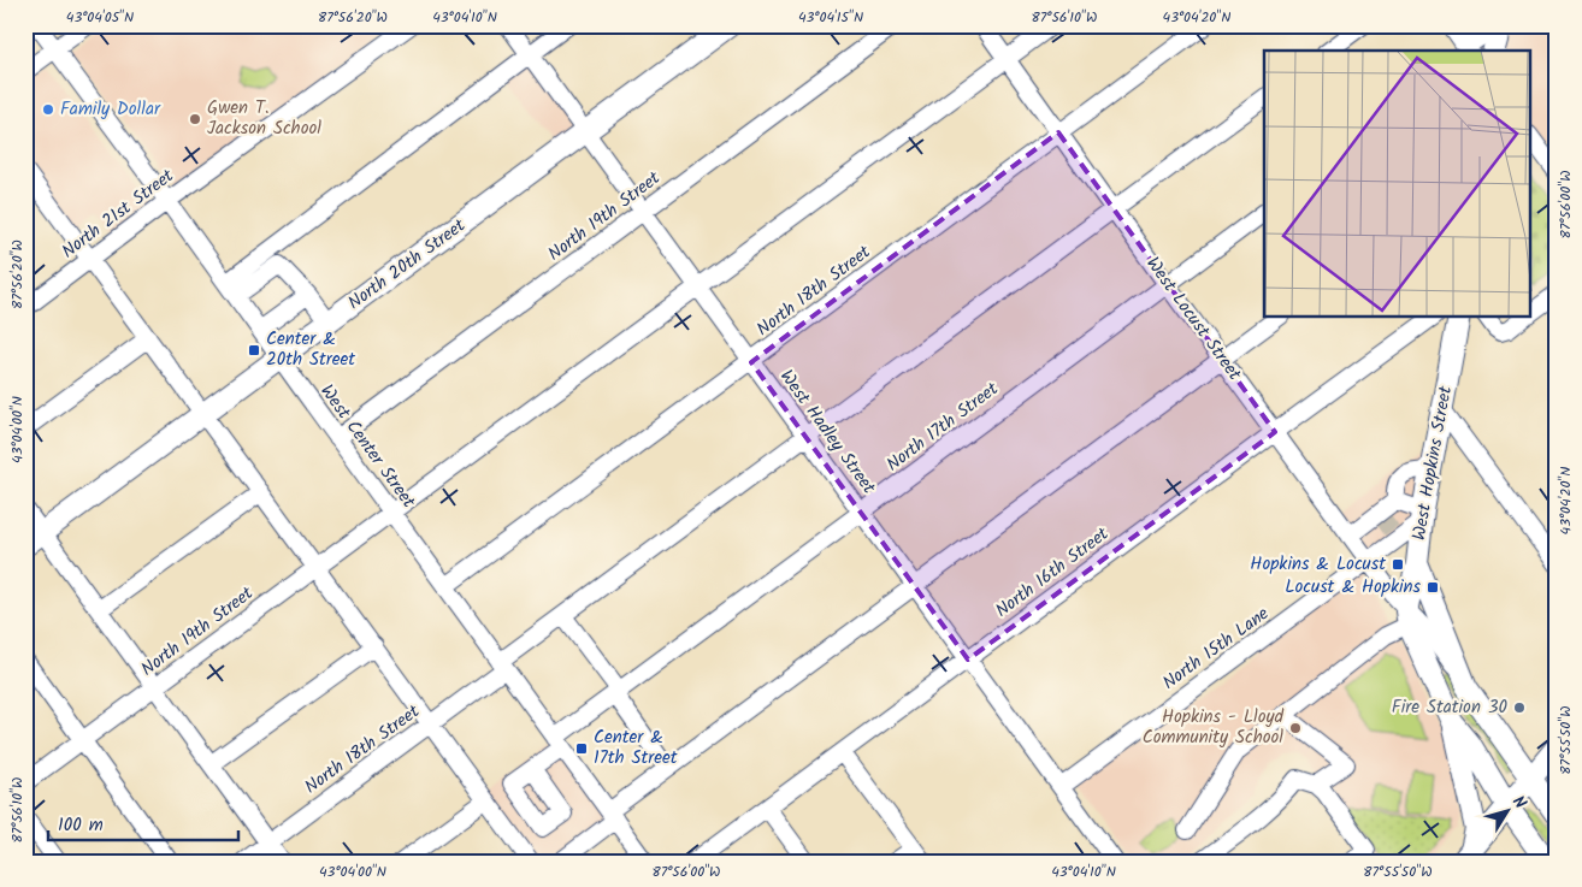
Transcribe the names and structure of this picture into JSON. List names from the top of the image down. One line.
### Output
{"streets":{"main road":["North 20th Street","West Locust Street","West Hopkins Street"],"street":["North 21st Street","North 19th Street","North 18th Street","North 17th Street","West Hadley Street","West Center Street","North 16th Street","North 15th Lane"]},"crossings":[["North 21st Street","West Center Street"],["North 19th Street","West Locust Street"],["North 19th Street","West Hadley Street"],["North 19th Street","West Center Street"],["North 20th Street","West Hadley Street"],["North 20th Street","West Center Street"],["North 18th Street","West Locust Street"],["North 18th Street","West Hadley Street"],["North 18th Street","West Center Street"],["West Locust Street","North 17th Street"],["West Locust Street","West Hopkins Street"],["West Locust Street","North 16th Street"],["West Locust Street","North 15th Lane"],["North 17th Street","West Hadley Street"],["North 17th Street","West Center Street"],["West Hadley Street","North 16th Street"],["West Hadley Street","North 15th Lane"],["West Hopkins Street","North 15th Lane"]],"places":{"other":["Family Dollar","Gwen T. Jackson School","Fire Station 30","Hopkins - Lloyd Community School"],"transit":["Center & 20th Street","Hopkins & Locust","Locust & Hopkins","Center & 17th Street"]},"scale_bar":"100 m","north":"top right","coordinates":["43°04'05\"N","87°56'20\"W","43°04'10\"N","43°04'15\"N","87°56'10\"W","43°04'20\"N","87°56'00\"W","43°04'00\"N","87°55'50\"W"]}
